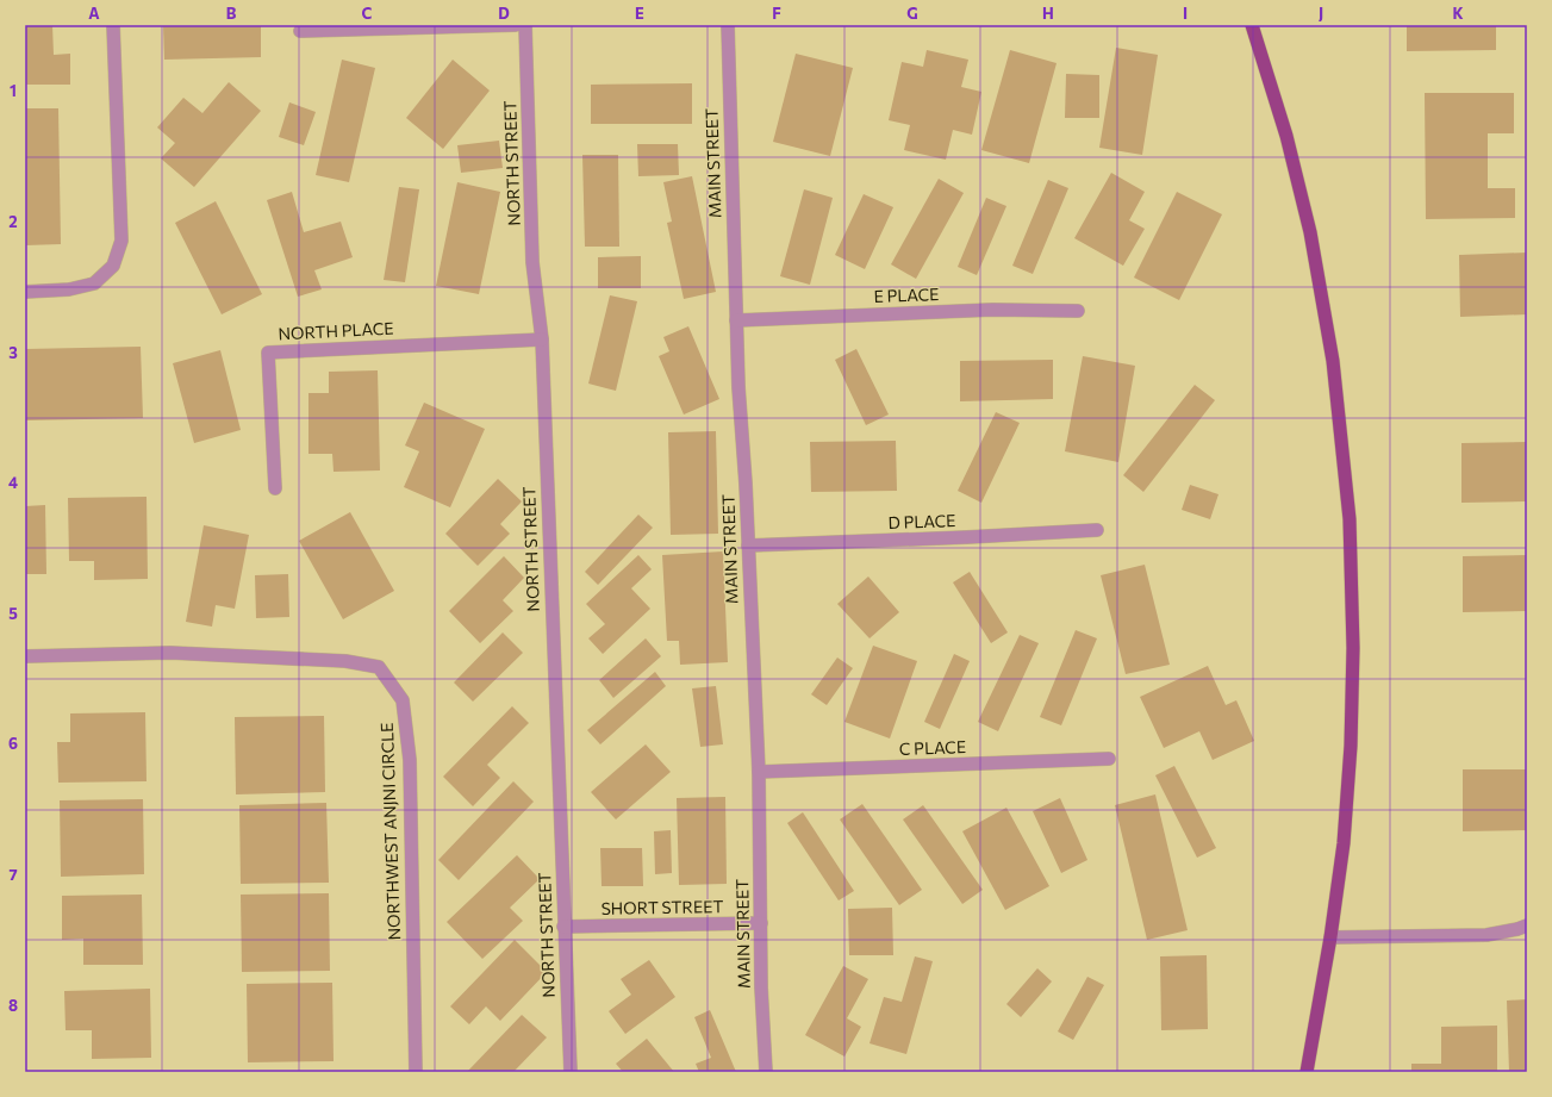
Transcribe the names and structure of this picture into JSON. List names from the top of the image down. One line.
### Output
{"streets":{"street":["NORTH STREET","MAIN STREET","E PLACE","NORTH PLACE","D PLACE","C PLACE","NORTHWEST ANJNI CIRCLE","SHORT STREET"]},"crossings":[["NORTH STREET","NORTH PLACE"],["NORTH STREET","SHORT STREET"],["MAIN STREET","E PLACE"],["MAIN STREET","D PLACE"],["MAIN STREET","C PLACE"],["MAIN STREET","SHORT STREET"]],"grid":{"columns":["A","B","C","D","E","F","G","H","I","J","K"],"rows":["1","2","3","4","5","6","7","8"]}}
